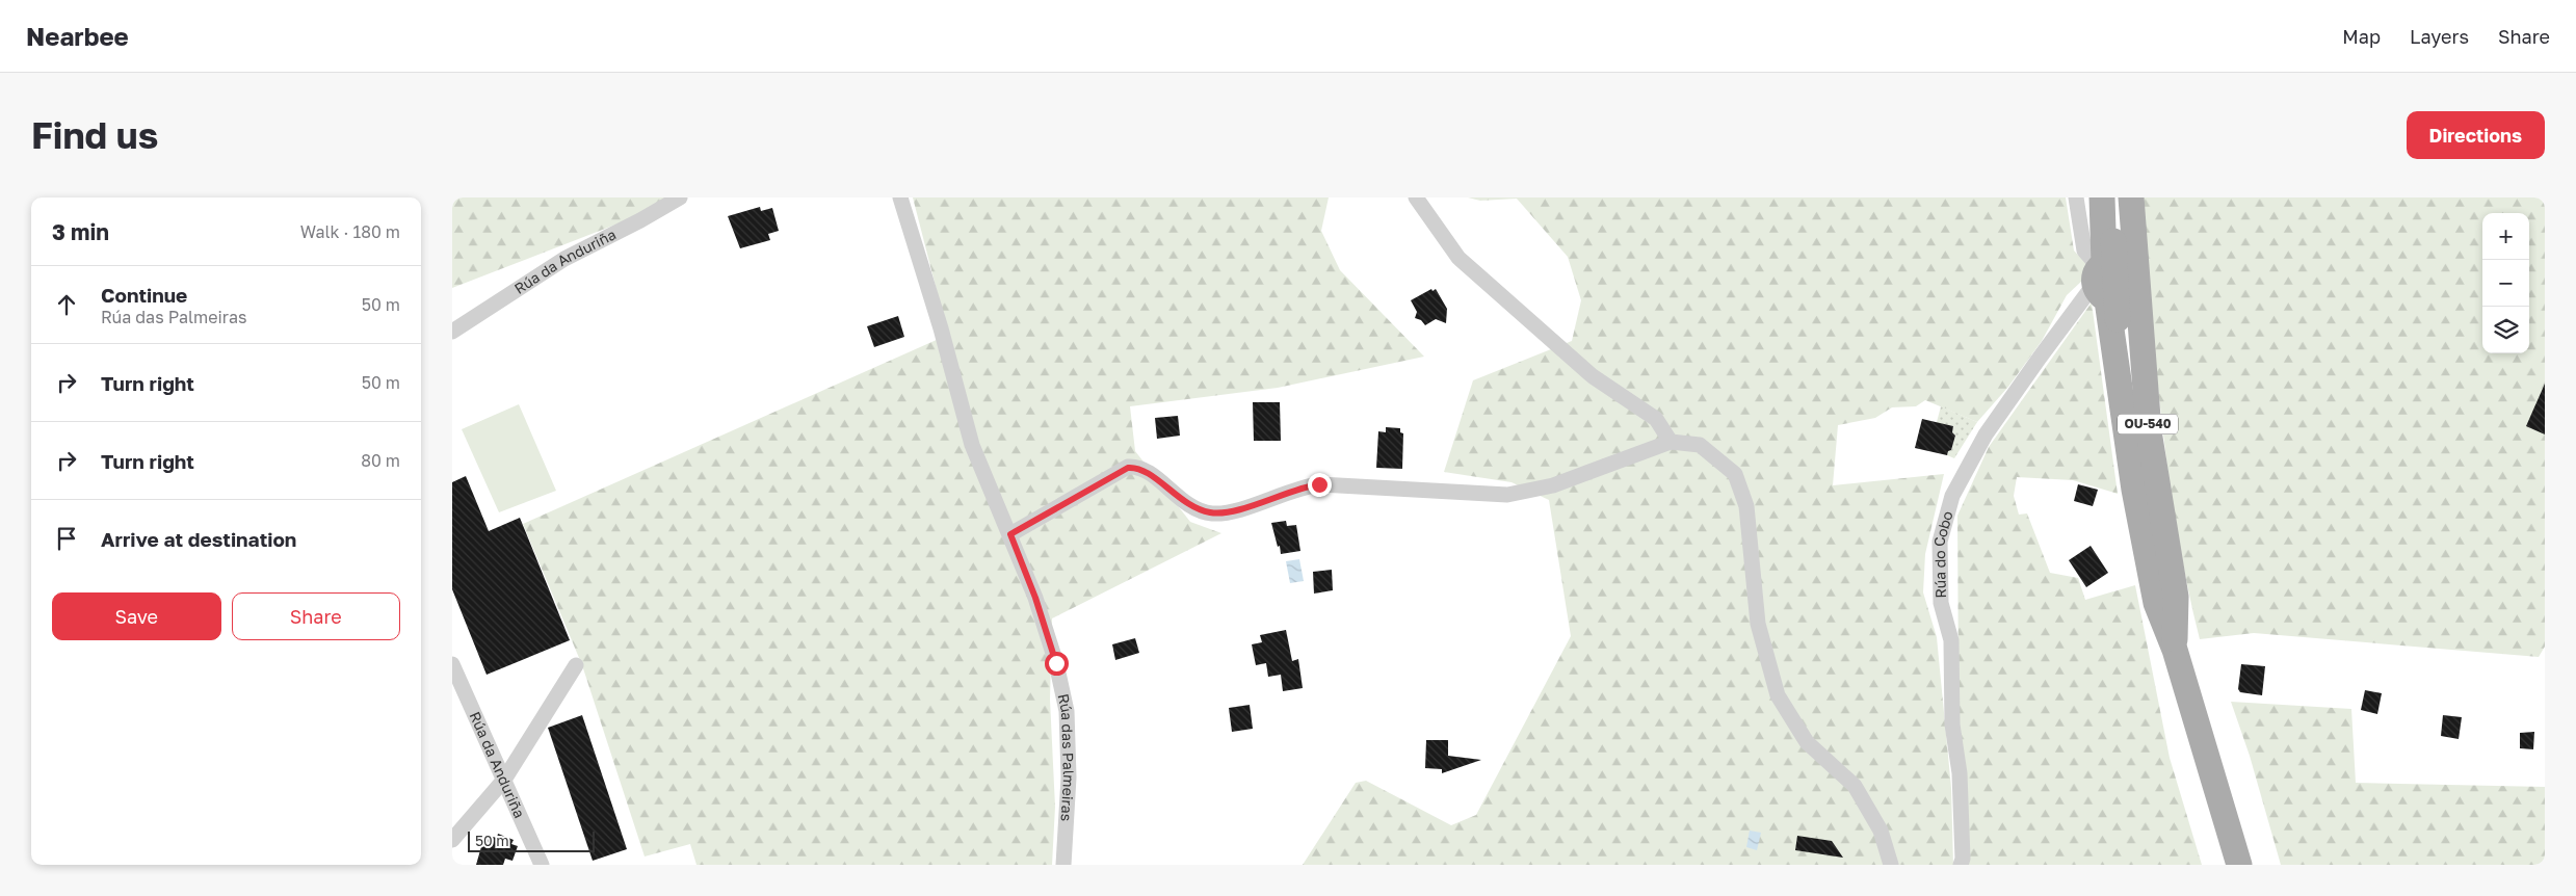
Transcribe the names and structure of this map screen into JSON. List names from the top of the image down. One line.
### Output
{"streets":{"main road":["OU-540"],"street":["Rúa da Anduriña","Rúa do Cobo","Rúa das Palmeiras"]},"crossings":[["OU-540","Rúa do Cobo"]],"scale_bar":"50 m","page":{"header":"Nearbee","nav":["Map","Layers","Share"],"buttons":["Directions",["Save","Share"]],"title":"Find us","heading":["3 min","Walk · 180 m"],"map_buttons":["+","−"],"list":[["Continue","Rúa das Palmeiras","50 m"],["Turn right","50 m"],["Turn right","80 m"],"Arrive at destination"],"scale":"50 m"}}
